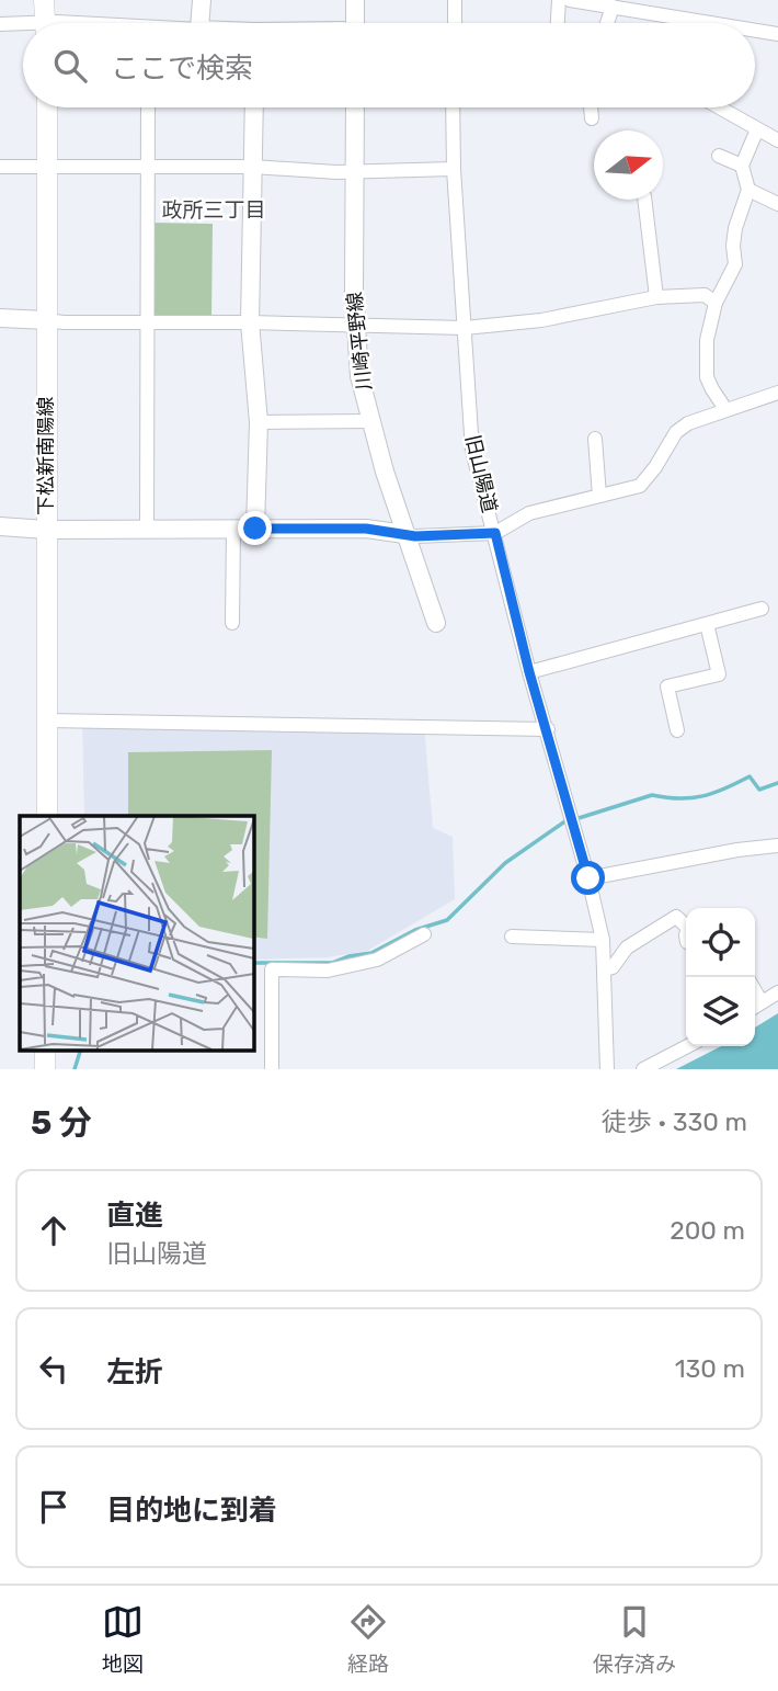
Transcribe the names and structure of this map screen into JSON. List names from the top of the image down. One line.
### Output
{"streets":{"main road":["下松新南陽線"],"street":["川崎平野線","旧山陽道"]},"districts":["政所三丁目"],"north":"right","page":{"search":"ここで検索","heading":["5 分","徒歩 · 330 m"],"list":[["直進","旧山陽道","200 m"],["左折","130 m"],"目的地に到着"],"nav":["地図","経路","保存済み"]}}
